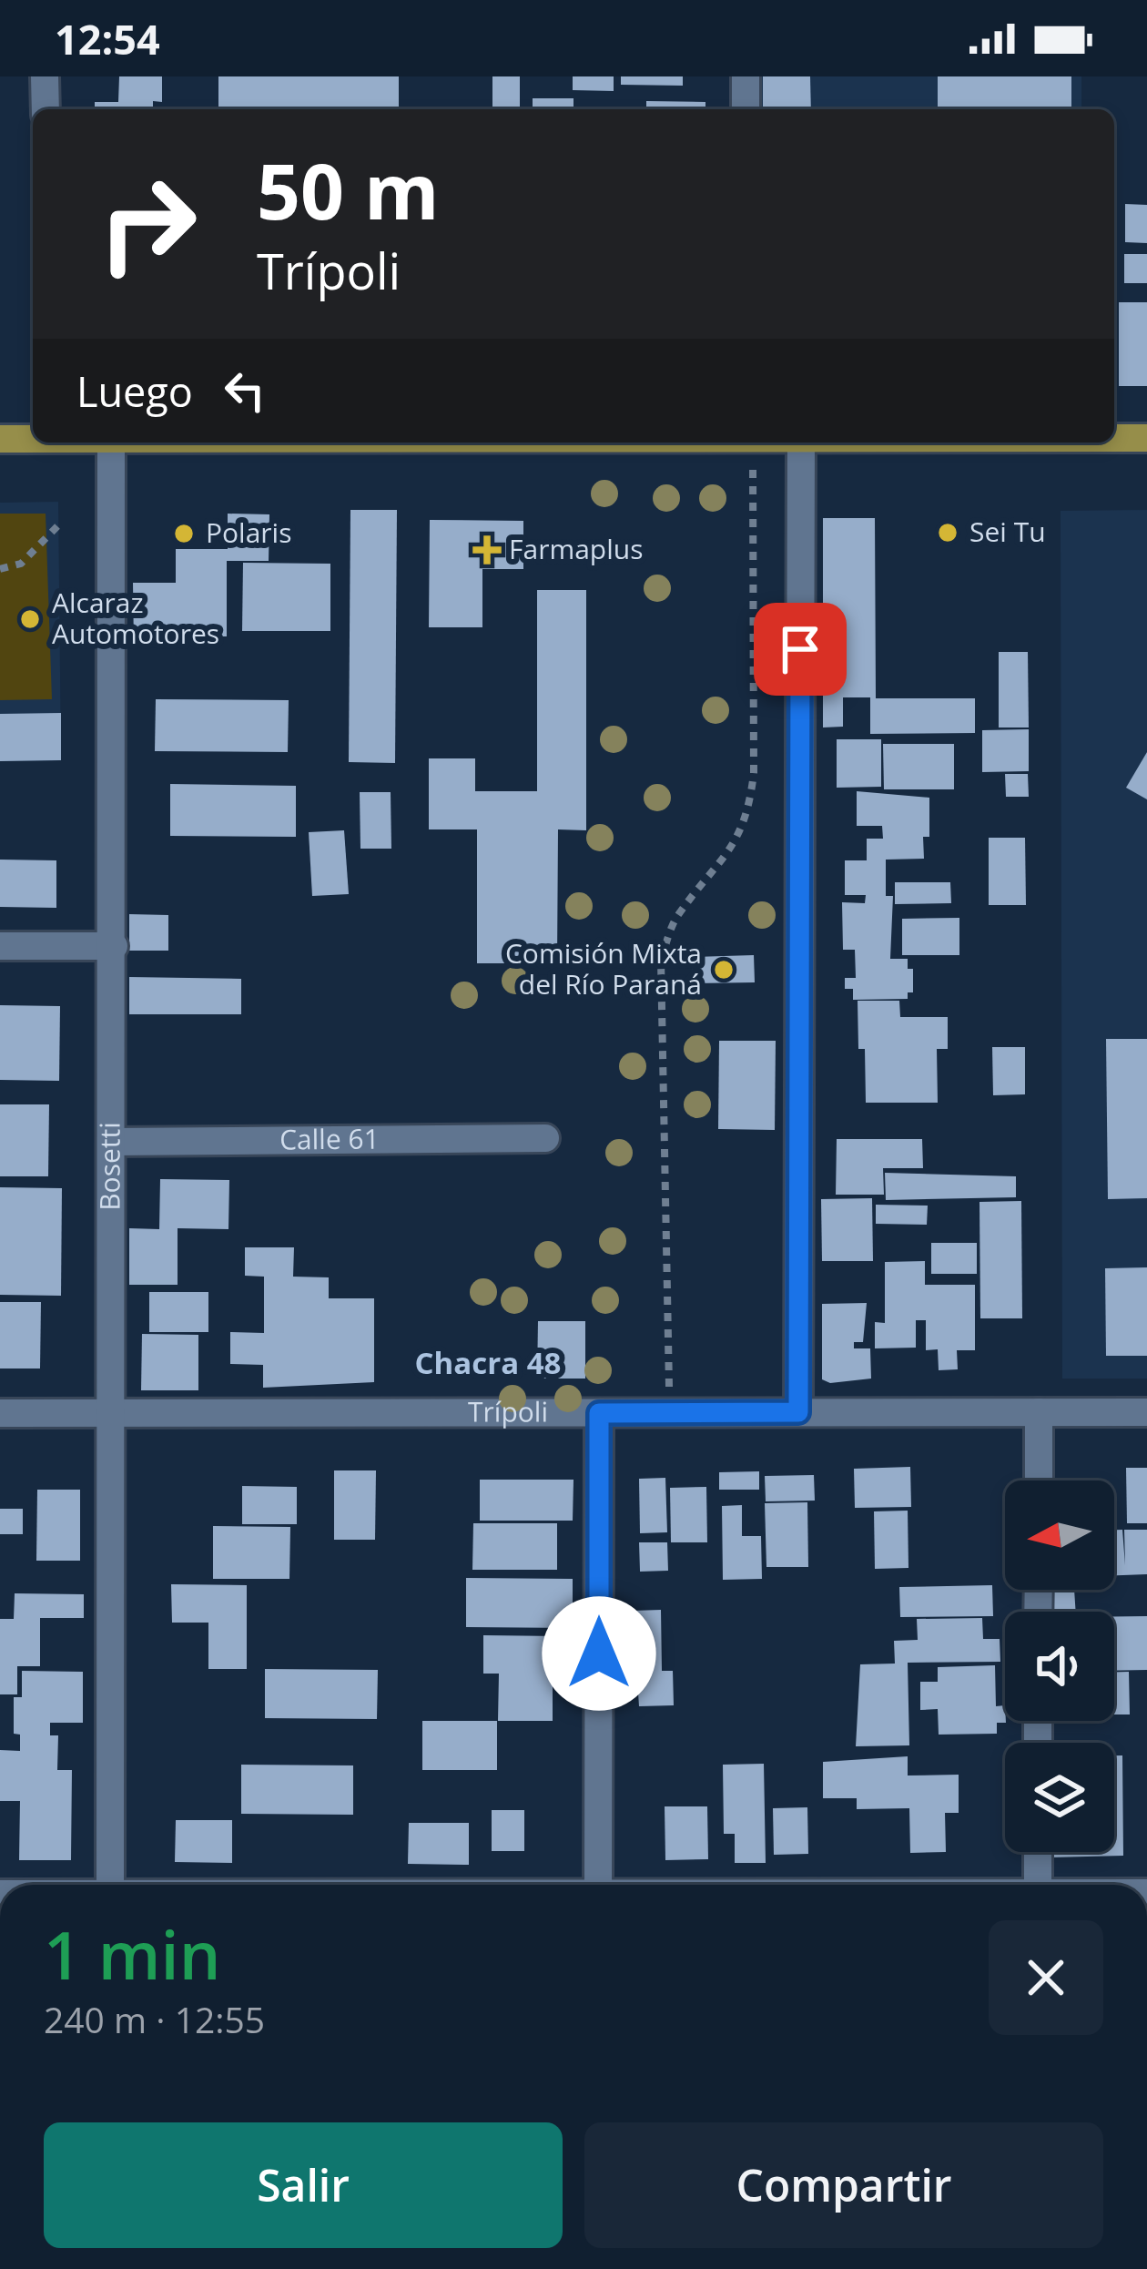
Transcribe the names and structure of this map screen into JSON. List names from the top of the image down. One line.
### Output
{"streets":{"street":["Calle 61","Bosetti","Trípoli"]},"crossings":[["Calle 61","Bosetti"],["Bosetti","Trípoli"]],"districts":["Chacra 48"],"places":{"other":["Sei Tu","Polaris","Alcaraz Automotores","Comisión Mixta del Río Paraná"],"health":["Farmaplus"]},"north":"left","page":{"status":"12:54","turn":["50 m","Trípoli"],"then":"Luego","heading":["1 min","240 m · 12:55"],"buttons":["Salir","Compartir"]}}
